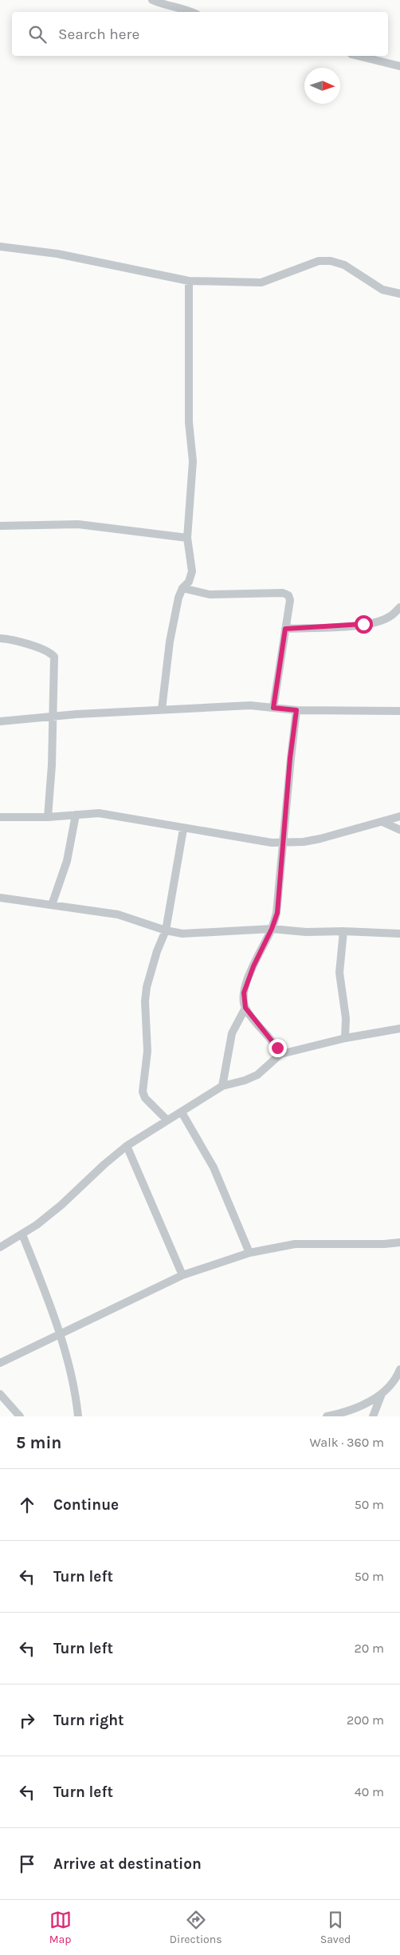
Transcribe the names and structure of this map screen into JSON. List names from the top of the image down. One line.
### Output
{"north":"right","page":{"search":"Search here","heading":["5 min","Walk · 360 m"],"list":[["Continue","50 m"],["Turn left","50 m"],["Turn left","20 m"],["Turn right","200 m"],["Turn left","40 m"],"Arrive at destination"],"nav":["Map","Directions","Saved"]}}
